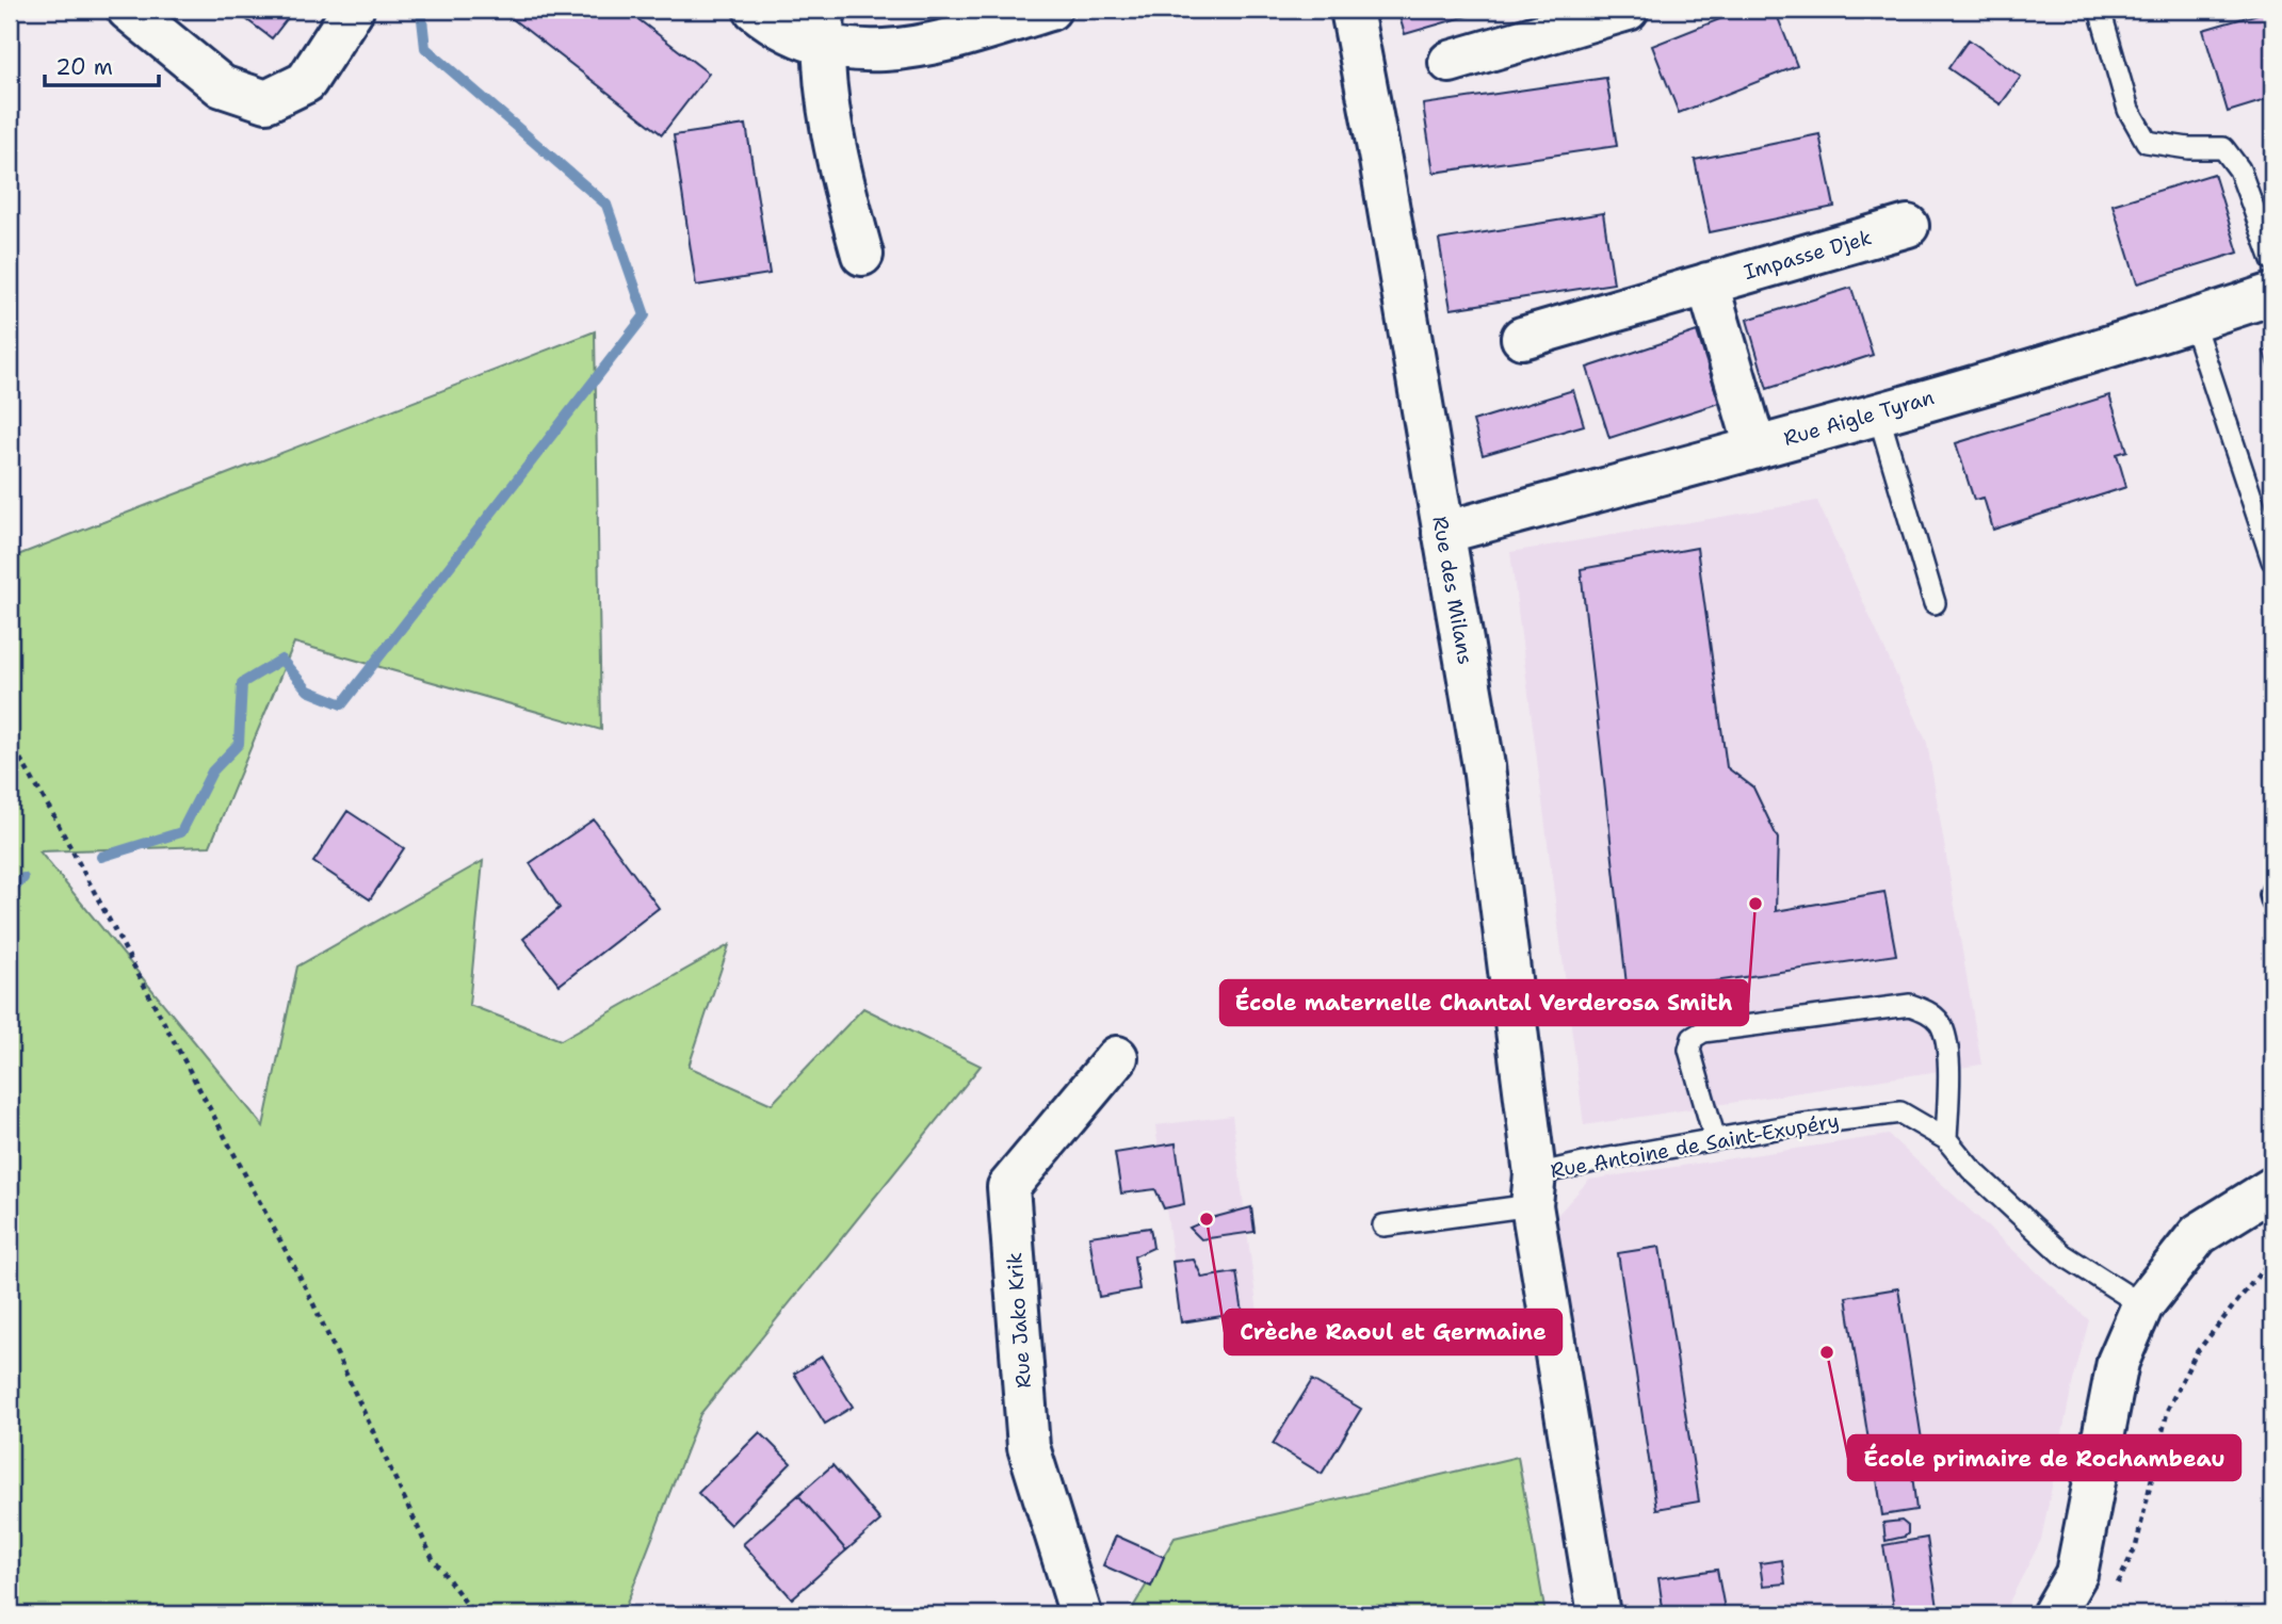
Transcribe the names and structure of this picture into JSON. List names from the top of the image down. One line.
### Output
{"streets":{"street":["Impasse Djek","Rue Aigle Tyran","Rue des Milans","Rue Antoine de Saint-Exupéry","Rue Jako Krik"]},"crossings":[["Rue Aigle Tyran","Rue des Milans"],["Rue des Milans","Rue Antoine de Saint-Exupéry"]],"places":["École maternelle Chantal Verderosa Smith","Crèche Raoul et Germaine","École primaire de Rochambeau"],"scale_bar":"20 m"}
